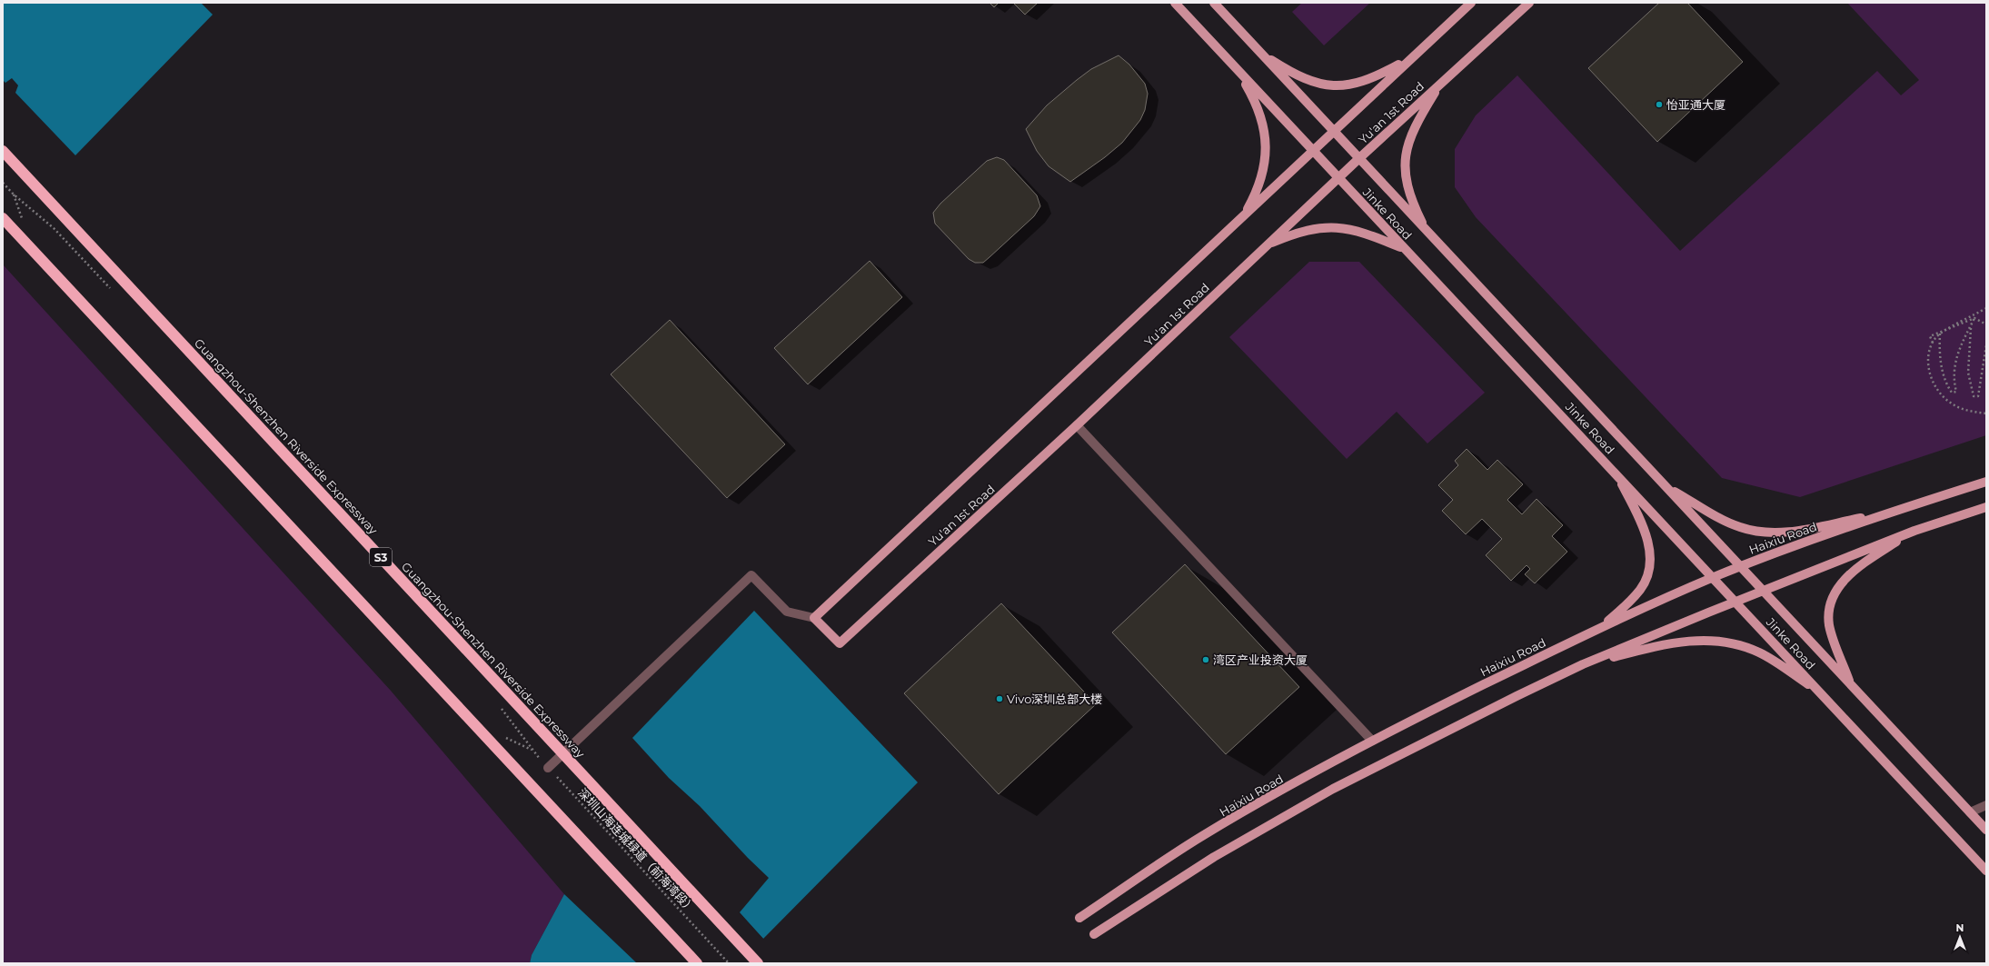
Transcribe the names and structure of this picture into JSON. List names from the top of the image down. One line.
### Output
{"streets":{"highway":["Guangzhou-Shenzhen Riverside Expressway","S3"],"main road":["Yu'an 1st Road","Jinke Road","Haixiu Road"],"path":["深圳山海连城绿道（前海湾段）"]},"crossings":[["Yu'an 1st Road","Jinke Road"],["Jinke Road","Haixiu Road"]],"places":["怡亚通大厦","湾区产业投资大厦","Vivo深圳总部大楼"],"north":"top"}
